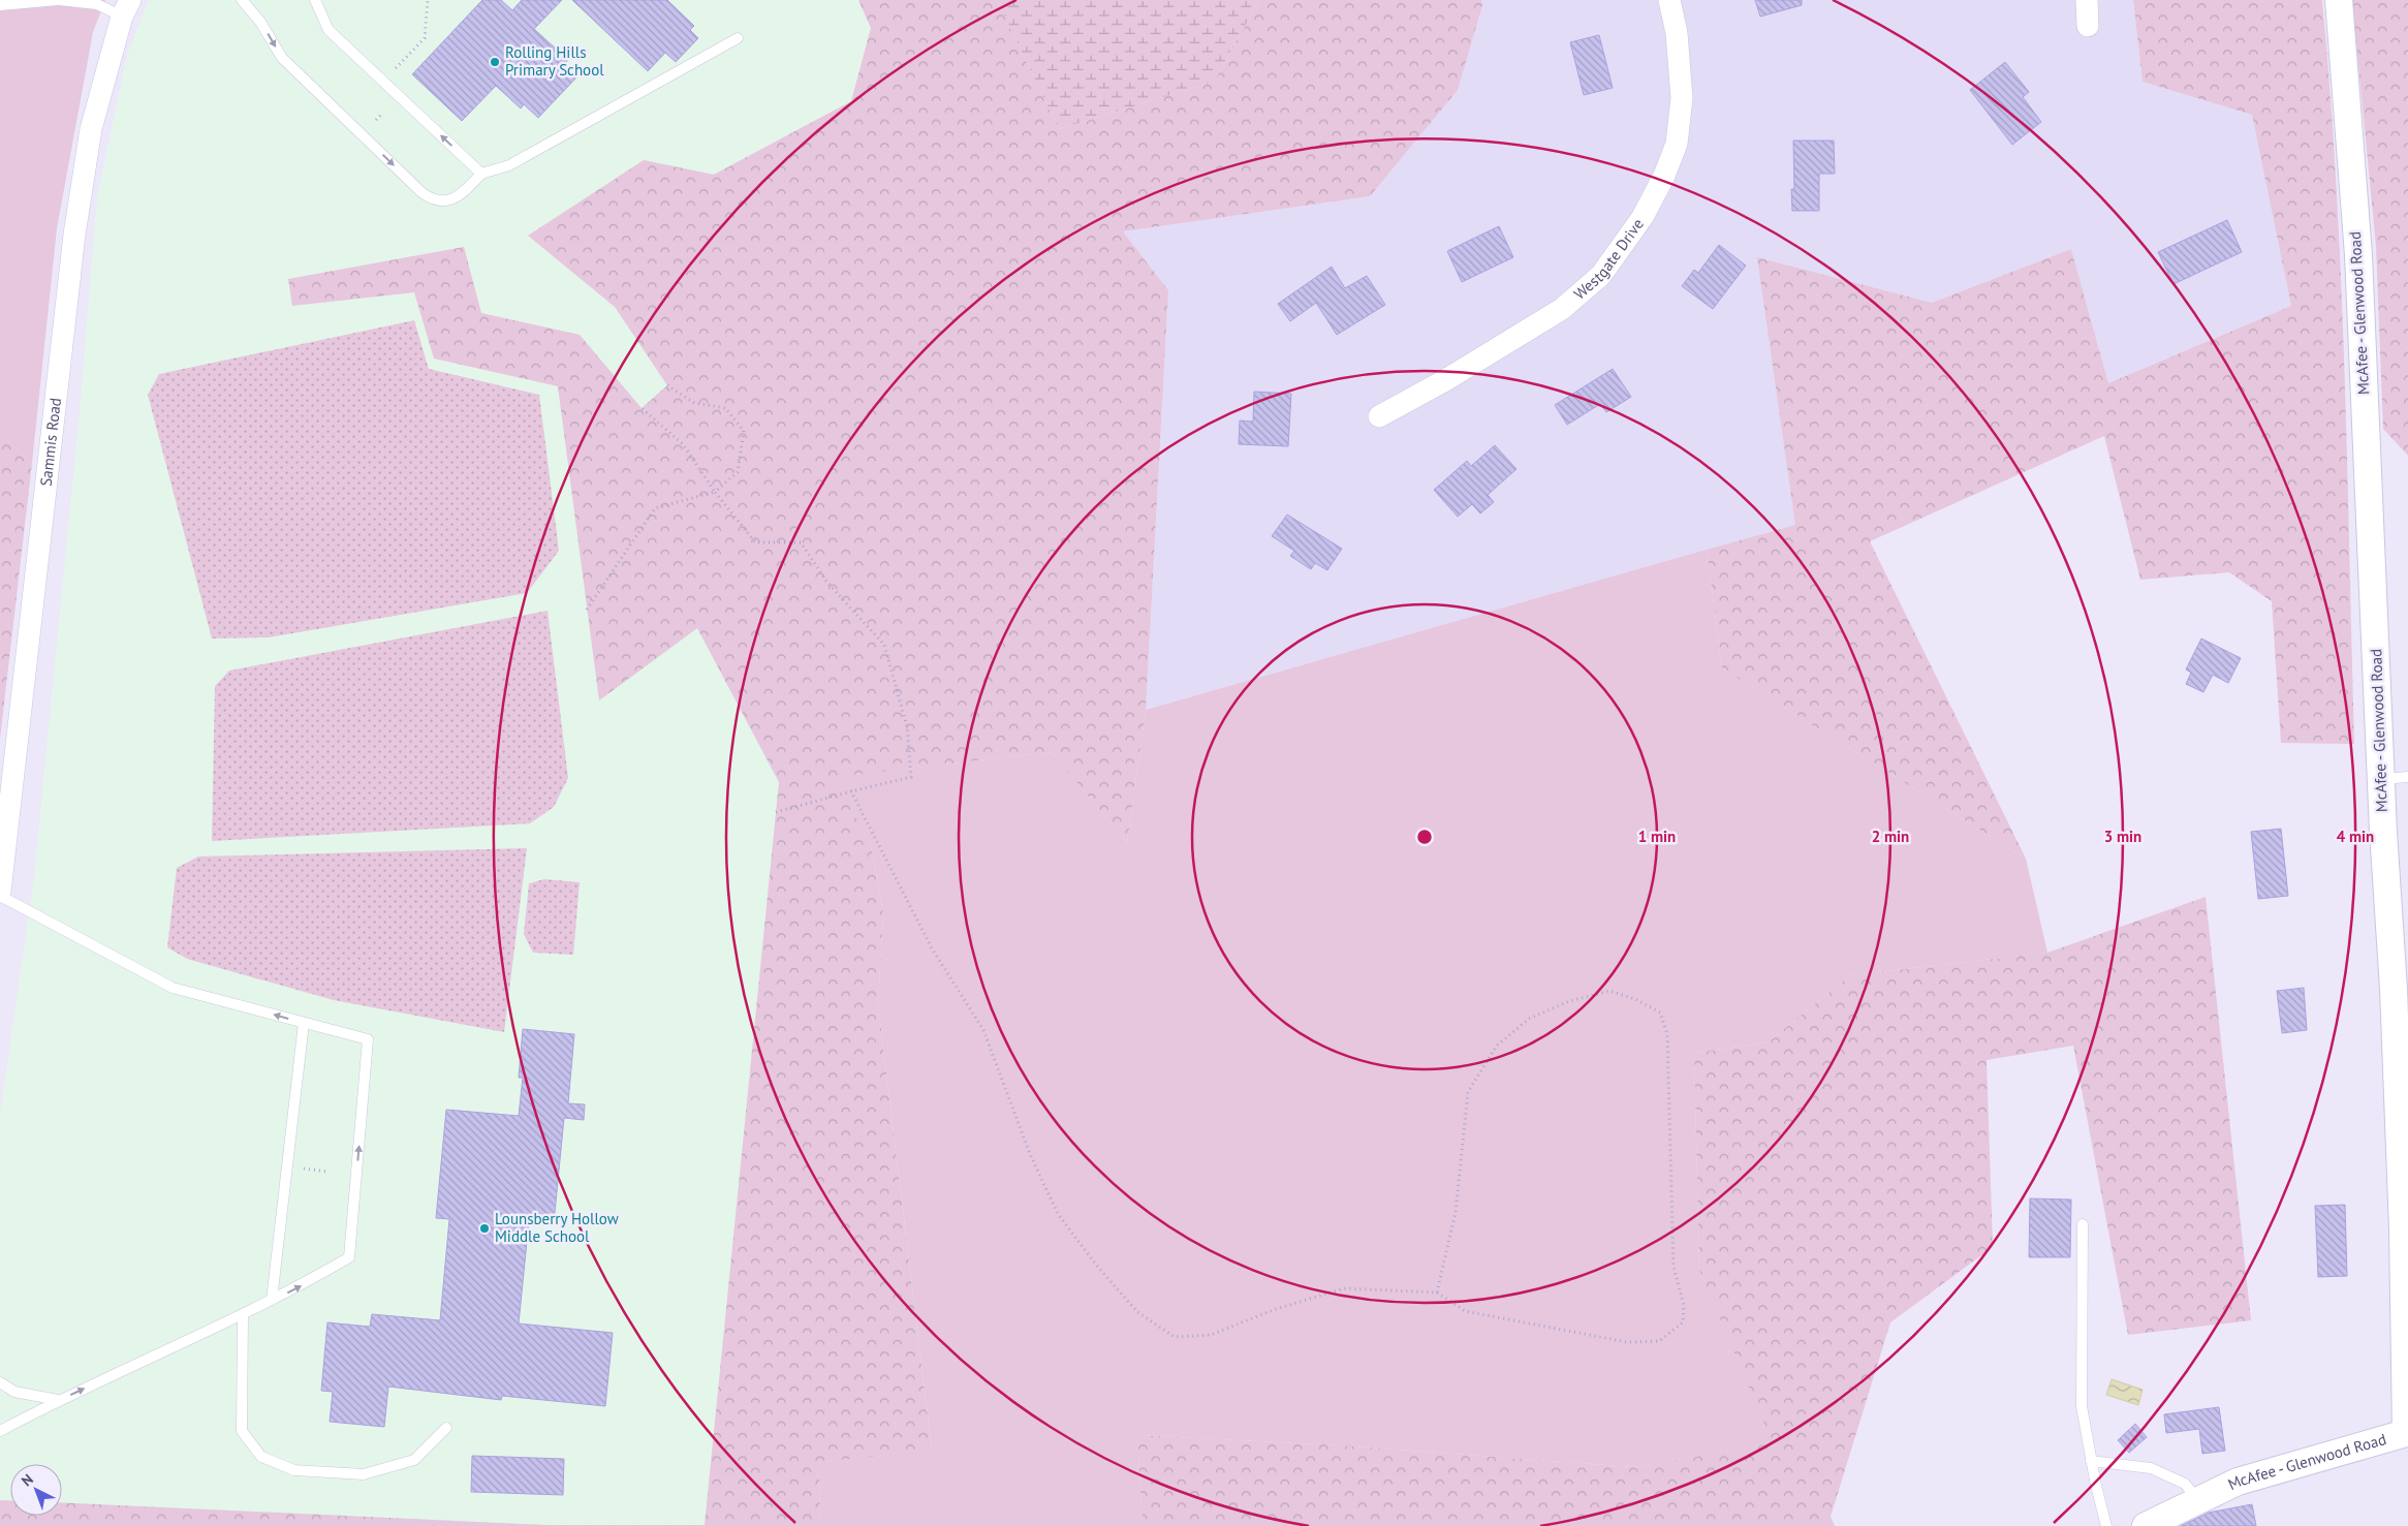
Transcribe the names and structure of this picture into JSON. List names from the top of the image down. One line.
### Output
{"streets":{"street":["Westgate Drive","McAfee - Glenwood Road","Sammis Road"]},"places":["Rolling Hills Primary School","Lounsberry Hollow Middle School"],"north":"top left","rings":["1 min","2 min","3 min","4 min"]}
